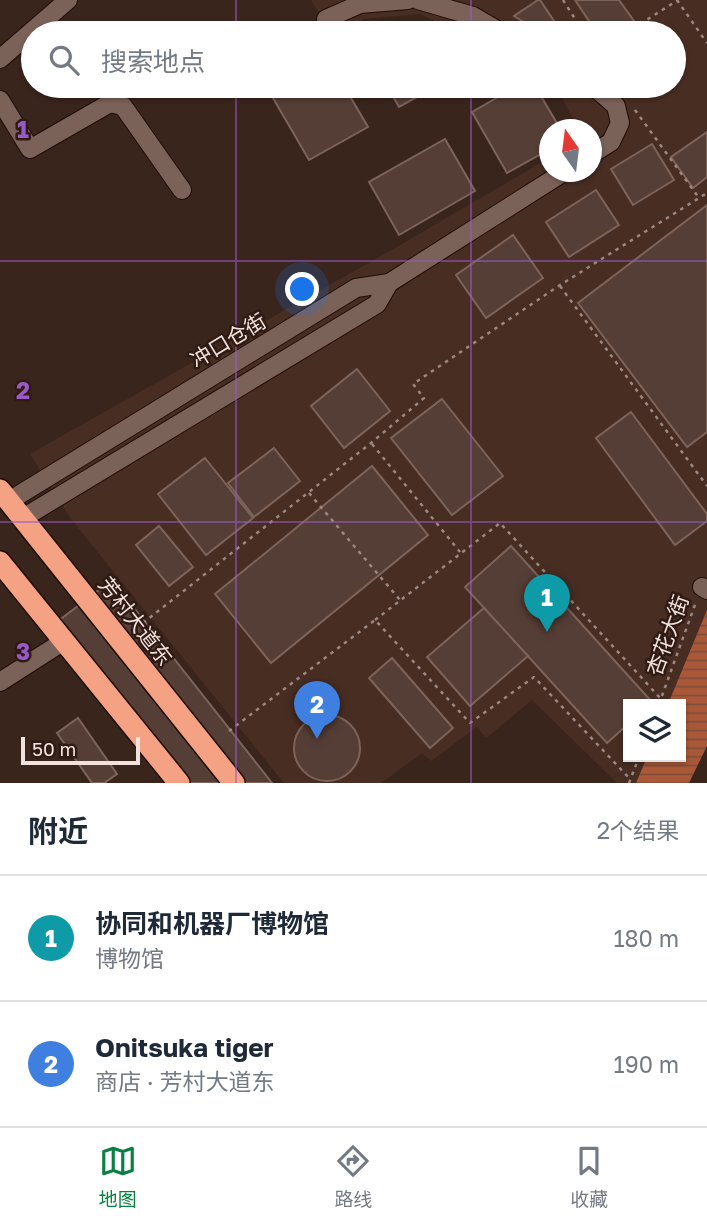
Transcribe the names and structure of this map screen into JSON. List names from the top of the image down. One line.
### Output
{"streets":{"highway":["芳村大道东"],"street":["冲口仓街"],"path":["杏花大街"]},"crossings":[["冲口仓街","芳村大道东"]],"scale_bar":"50 m","north":"top","page":{"search":"搜索地点","pins":["1","2"],"scale":"50 m","heading":["附近","2个结果"],"list":[{"mark":"1","name":"协同和机器厂博物馆","note":"博物馆","value":"180 m"},{"mark":"2","name":"Onitsuka tiger","note":"商店 · 芳村大道东","value":"190 m"}],"nav":["地图","路线","收藏"]},"grid":{"rows":["1","2","3"]}}
